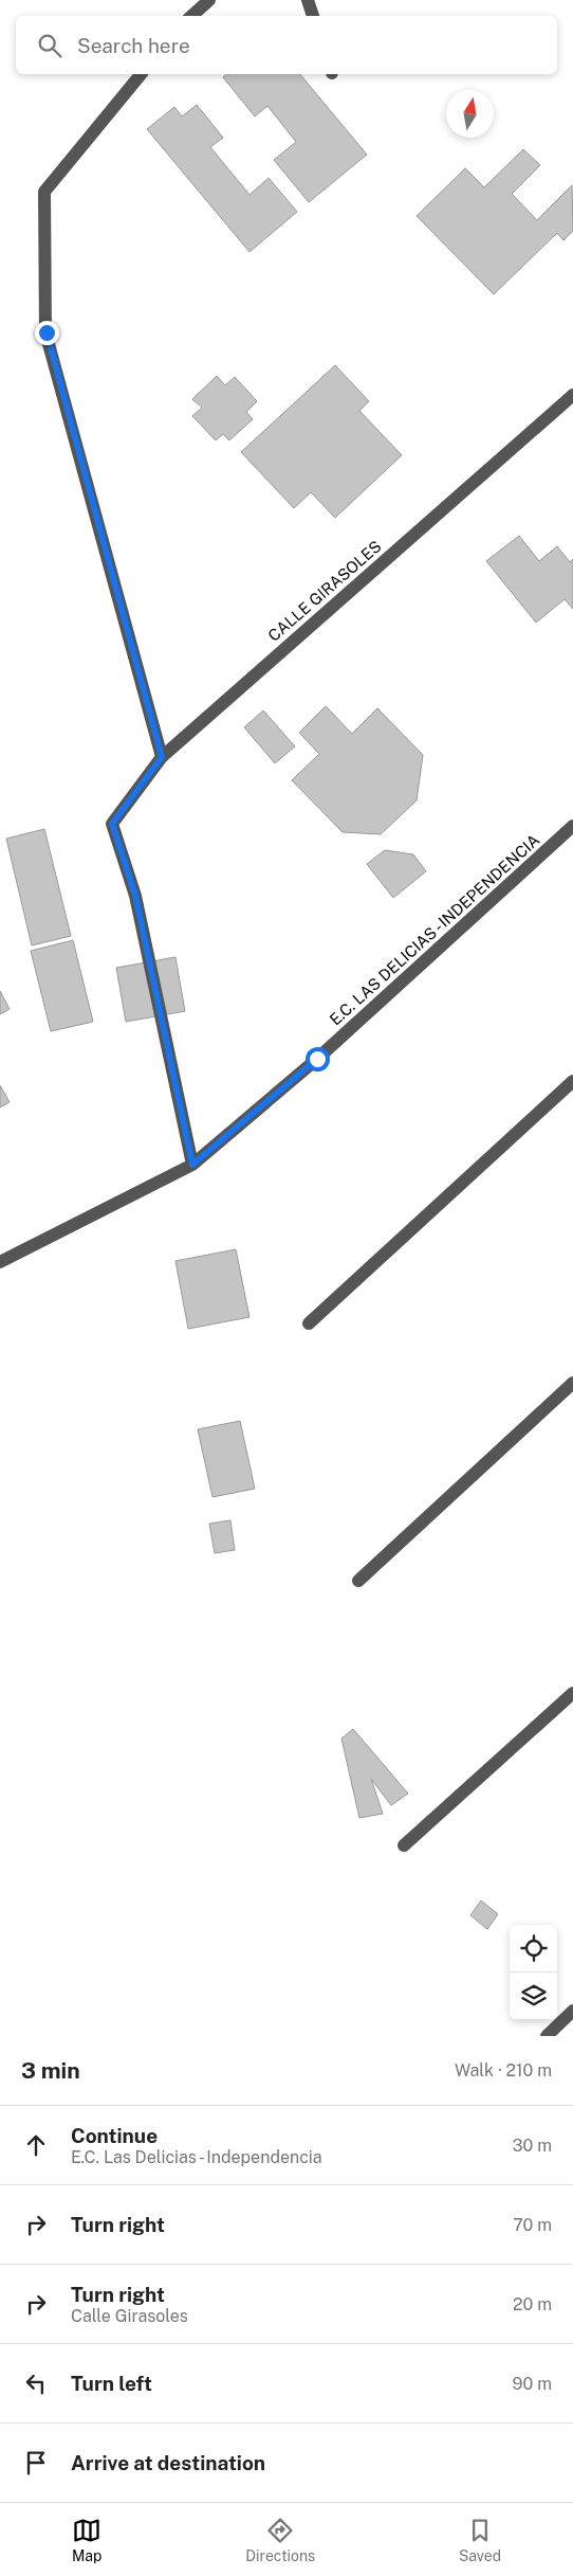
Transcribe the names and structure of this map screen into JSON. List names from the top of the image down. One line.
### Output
{"streets":{"street":["CALLE GIRASOLES","E.C. LAS DELICIAS - INDEPENDENCIA"]},"crossings":[["CALLE GIRASOLES","E.C. LAS DELICIAS - INDEPENDENCIA"]],"north":"top","page":{"search":"Search here","heading":["3 min","Walk · 210 m"],"list":[["Continue","E.C. Las Delicias - Independencia","30 m"],["Turn right","70 m"],["Turn right","Calle Girasoles","20 m"],["Turn left","90 m"],"Arrive at destination"],"nav":["Map","Directions","Saved"]}}
